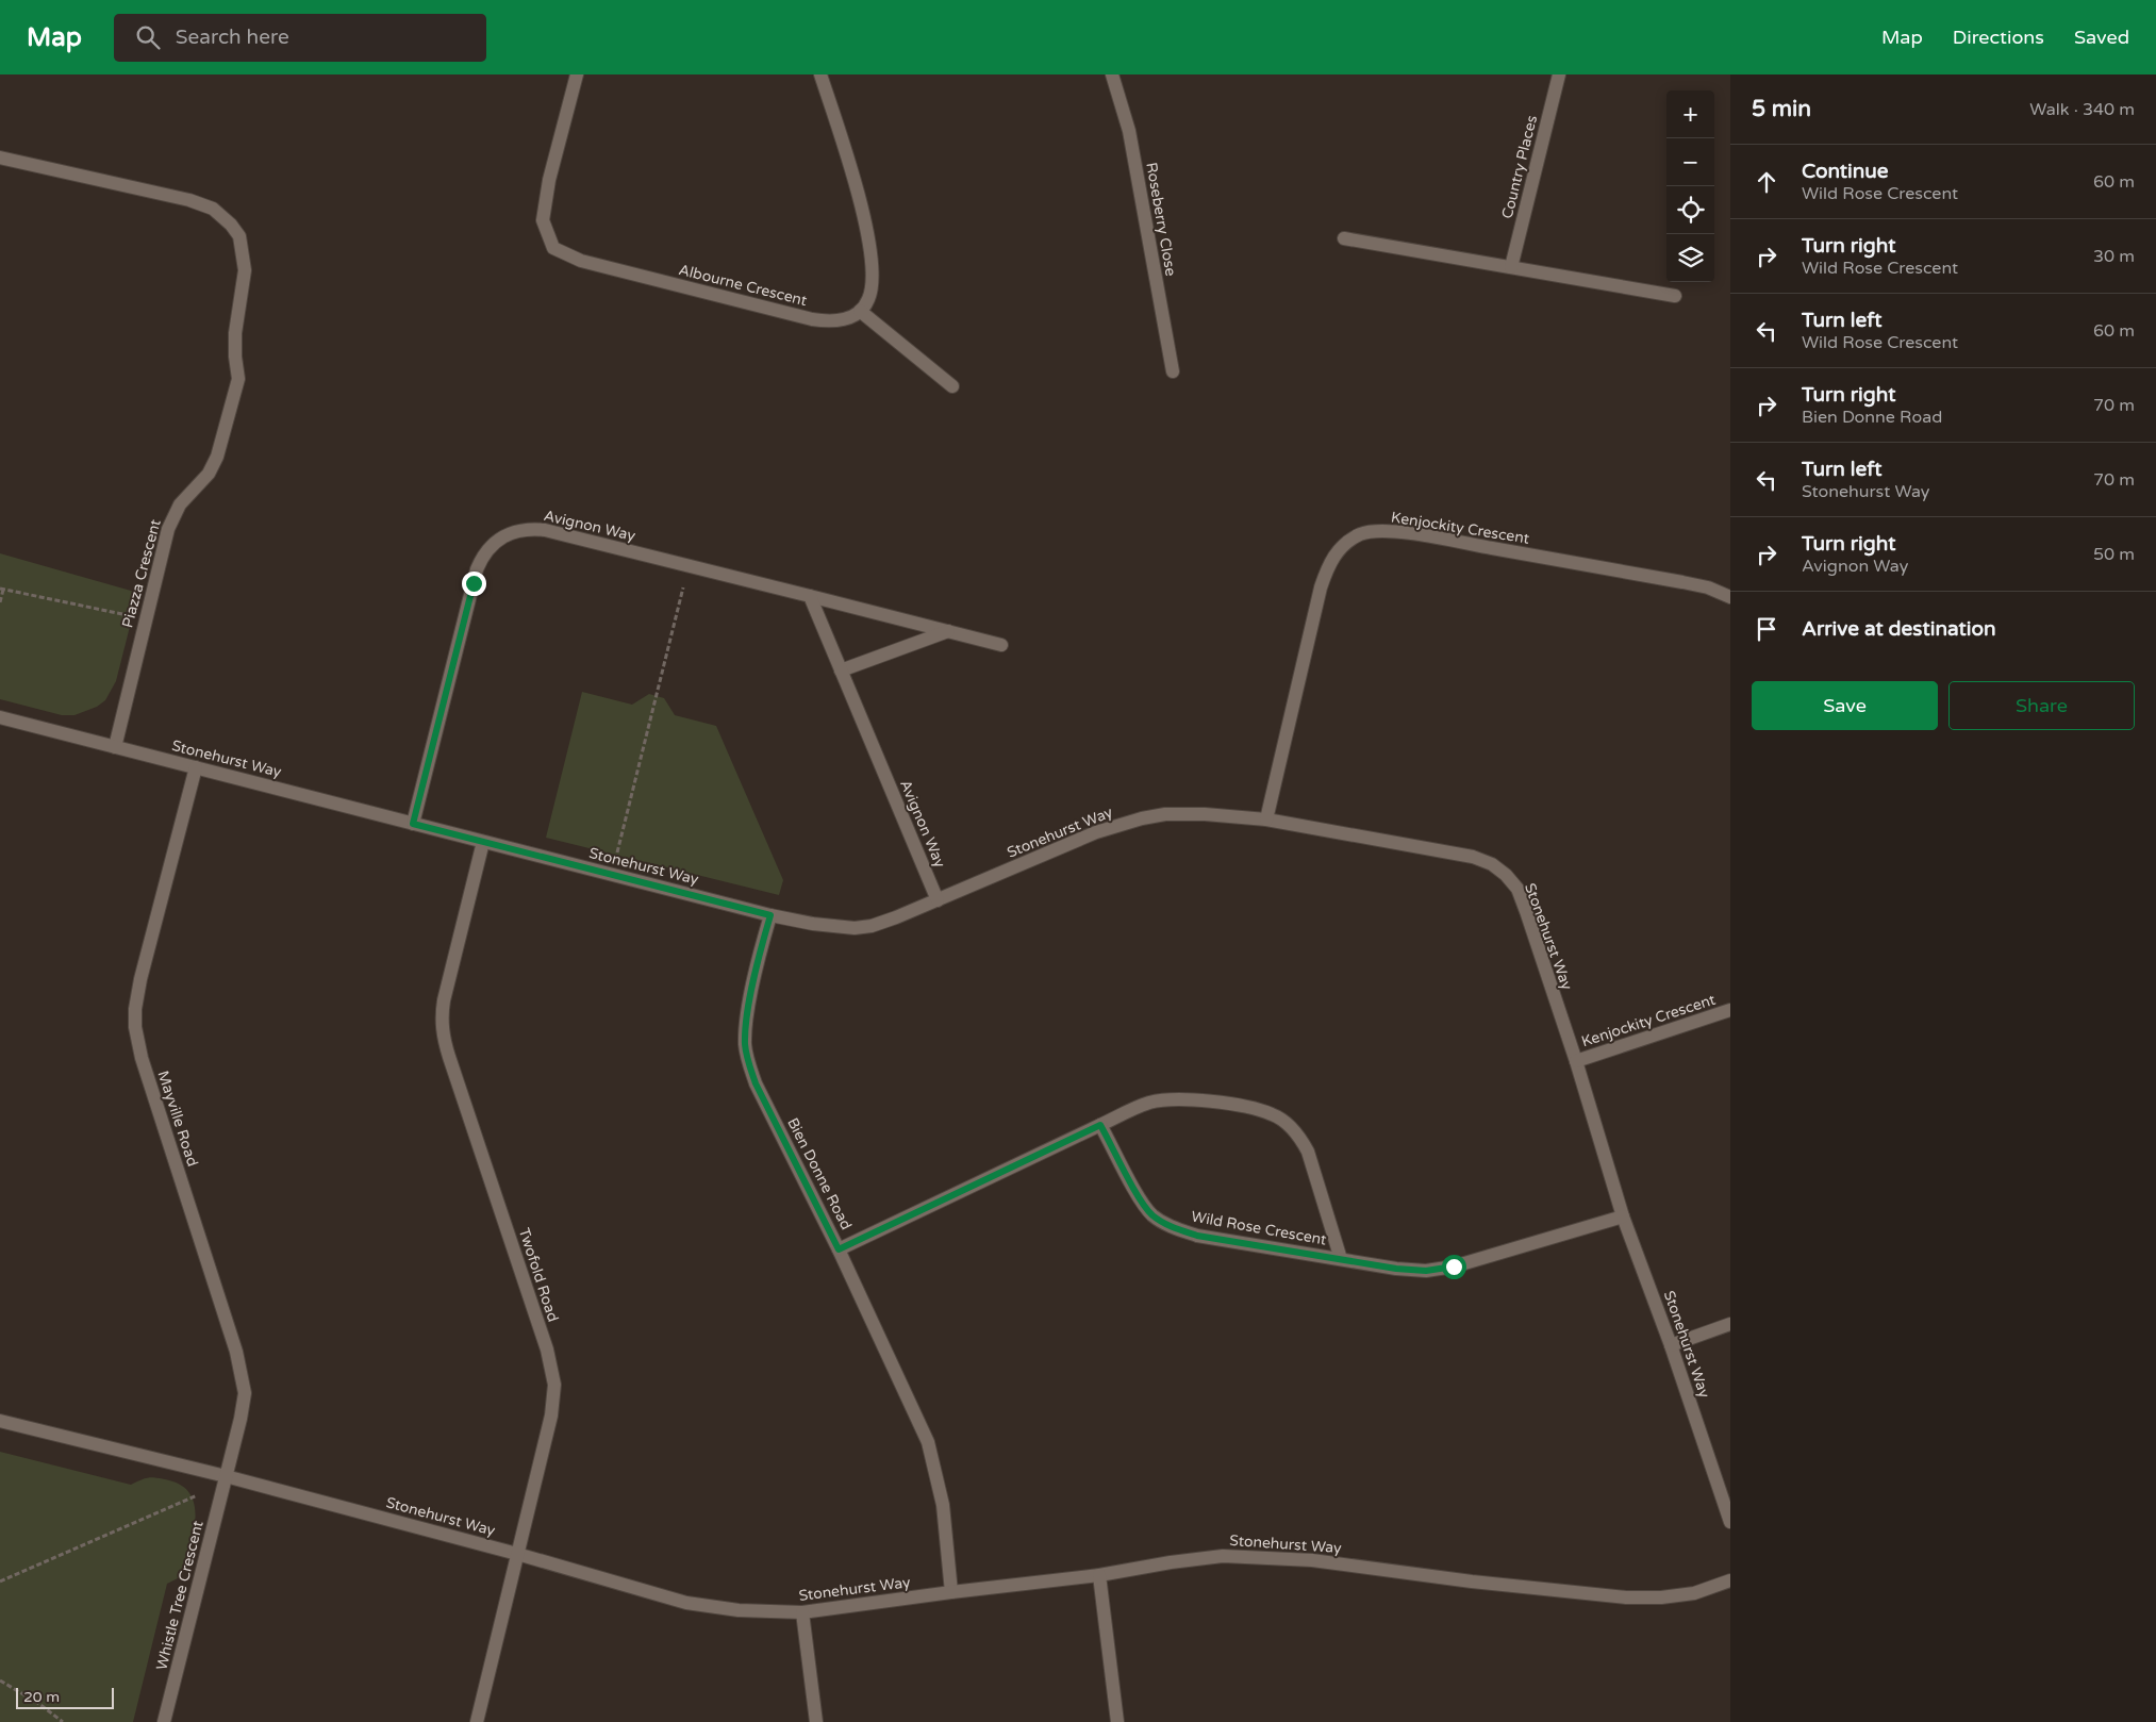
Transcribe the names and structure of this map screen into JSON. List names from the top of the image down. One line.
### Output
{"streets":{"street":["Country Places","Roseberry Close","Albourne Crescent","Avignon Way","Kenjockity Crescent","Piazza Crescent","Stonehurst Way","Mayville Road","Bien Donne Road","Wild Rose Crescent","Twofold Road","Whistle Tree Crescent"]},"crossings":[["Avignon Way","Stonehurst Way"],["Kenjockity Crescent","Stonehurst Way"],["Piazza Crescent","Stonehurst Way"],["Stonehurst Way","Mayville Road"],["Stonehurst Way","Bien Donne Road"],["Stonehurst Way","Wild Rose Crescent"],["Stonehurst Way","Twofold Road"],["Stonehurst Way","Whistle Tree Crescent"],["Mayville Road","Whistle Tree Crescent"],["Bien Donne Road","Wild Rose Crescent"]],"scale_bar":"20 m","page":{"header":"Map","search":"Search here","nav":["Map","Directions","Saved"],"heading":["5 min","Walk · 340 m"],"map_buttons":["+","−"],"list":[["Continue","Wild Rose Crescent","60 m"],["Turn right","Wild Rose Crescent","30 m"],["Turn left","Wild Rose Crescent","60 m"],["Turn right","Bien Donne Road","70 m"],["Turn left","Stonehurst Way","70 m"],["Turn right","Avignon Way","50 m"],"Arrive at destination"],"buttons":["Save","Share"],"scale":"20 m"}}
